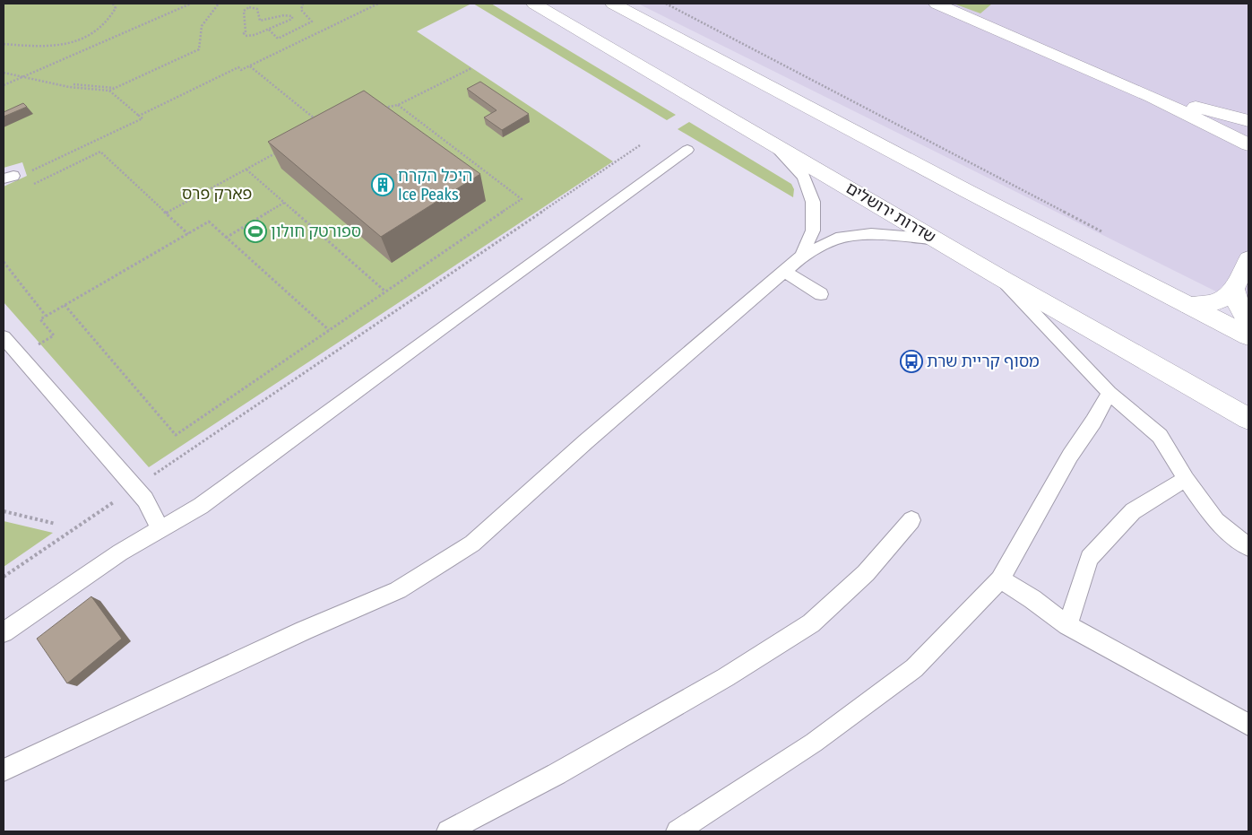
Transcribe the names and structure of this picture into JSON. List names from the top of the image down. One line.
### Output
{"streets":{"main road":["שדרות ירושלים"]},"parks":["פארק פרס"],"places":{"building":["היכל הקרח Ice Peaks"],"sports":["ספורטק חולון"],"bus stop":["מסוף קריית שרת"]}}
